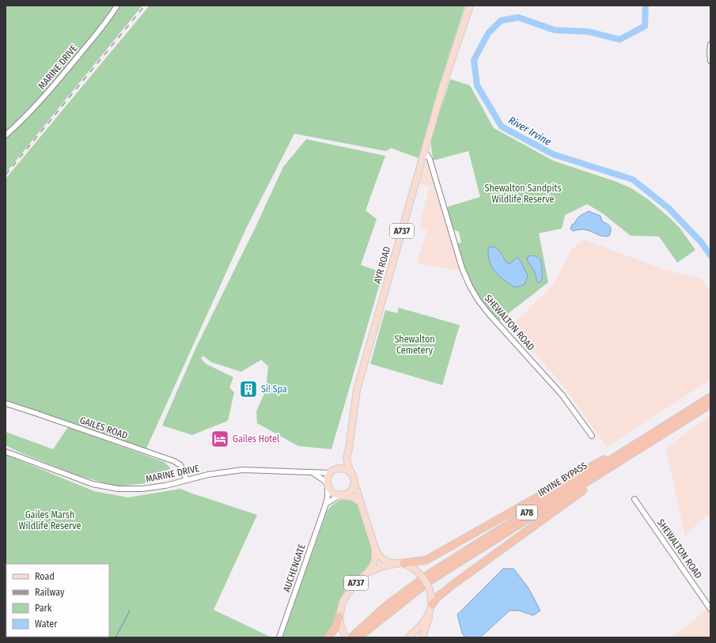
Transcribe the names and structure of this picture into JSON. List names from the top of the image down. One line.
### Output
{"streets":{"highway":["IRVINE BYPASS","A78"],"main road":["A737","AYR ROAD"],"street":["MARINE DRIVE","SHEWALTON ROAD","GAILES ROAD","AUCHENGATE"]},"crossings":[["MARINE DRIVE","A737"],["MARINE DRIVE","AYR ROAD"],["MARINE DRIVE","GAILES ROAD"],["MARINE DRIVE","AUCHENGATE"],["A737","AYR ROAD"],["A737","AUCHENGATE"],["AYR ROAD","SHEWALTON ROAD"],["AYR ROAD","AUCHENGATE"]],"water":["River Irvine"],"parks":["Shewalton Sandpits Wildlife Reserve","Shewalton Cemetery","Gailes Marsh Wildlife Reserve"],"places":{"building":["Si! Spa"],"hotel":["Gailes Hotel"]},"legend":["Road","Railway","Park","Water"]}
